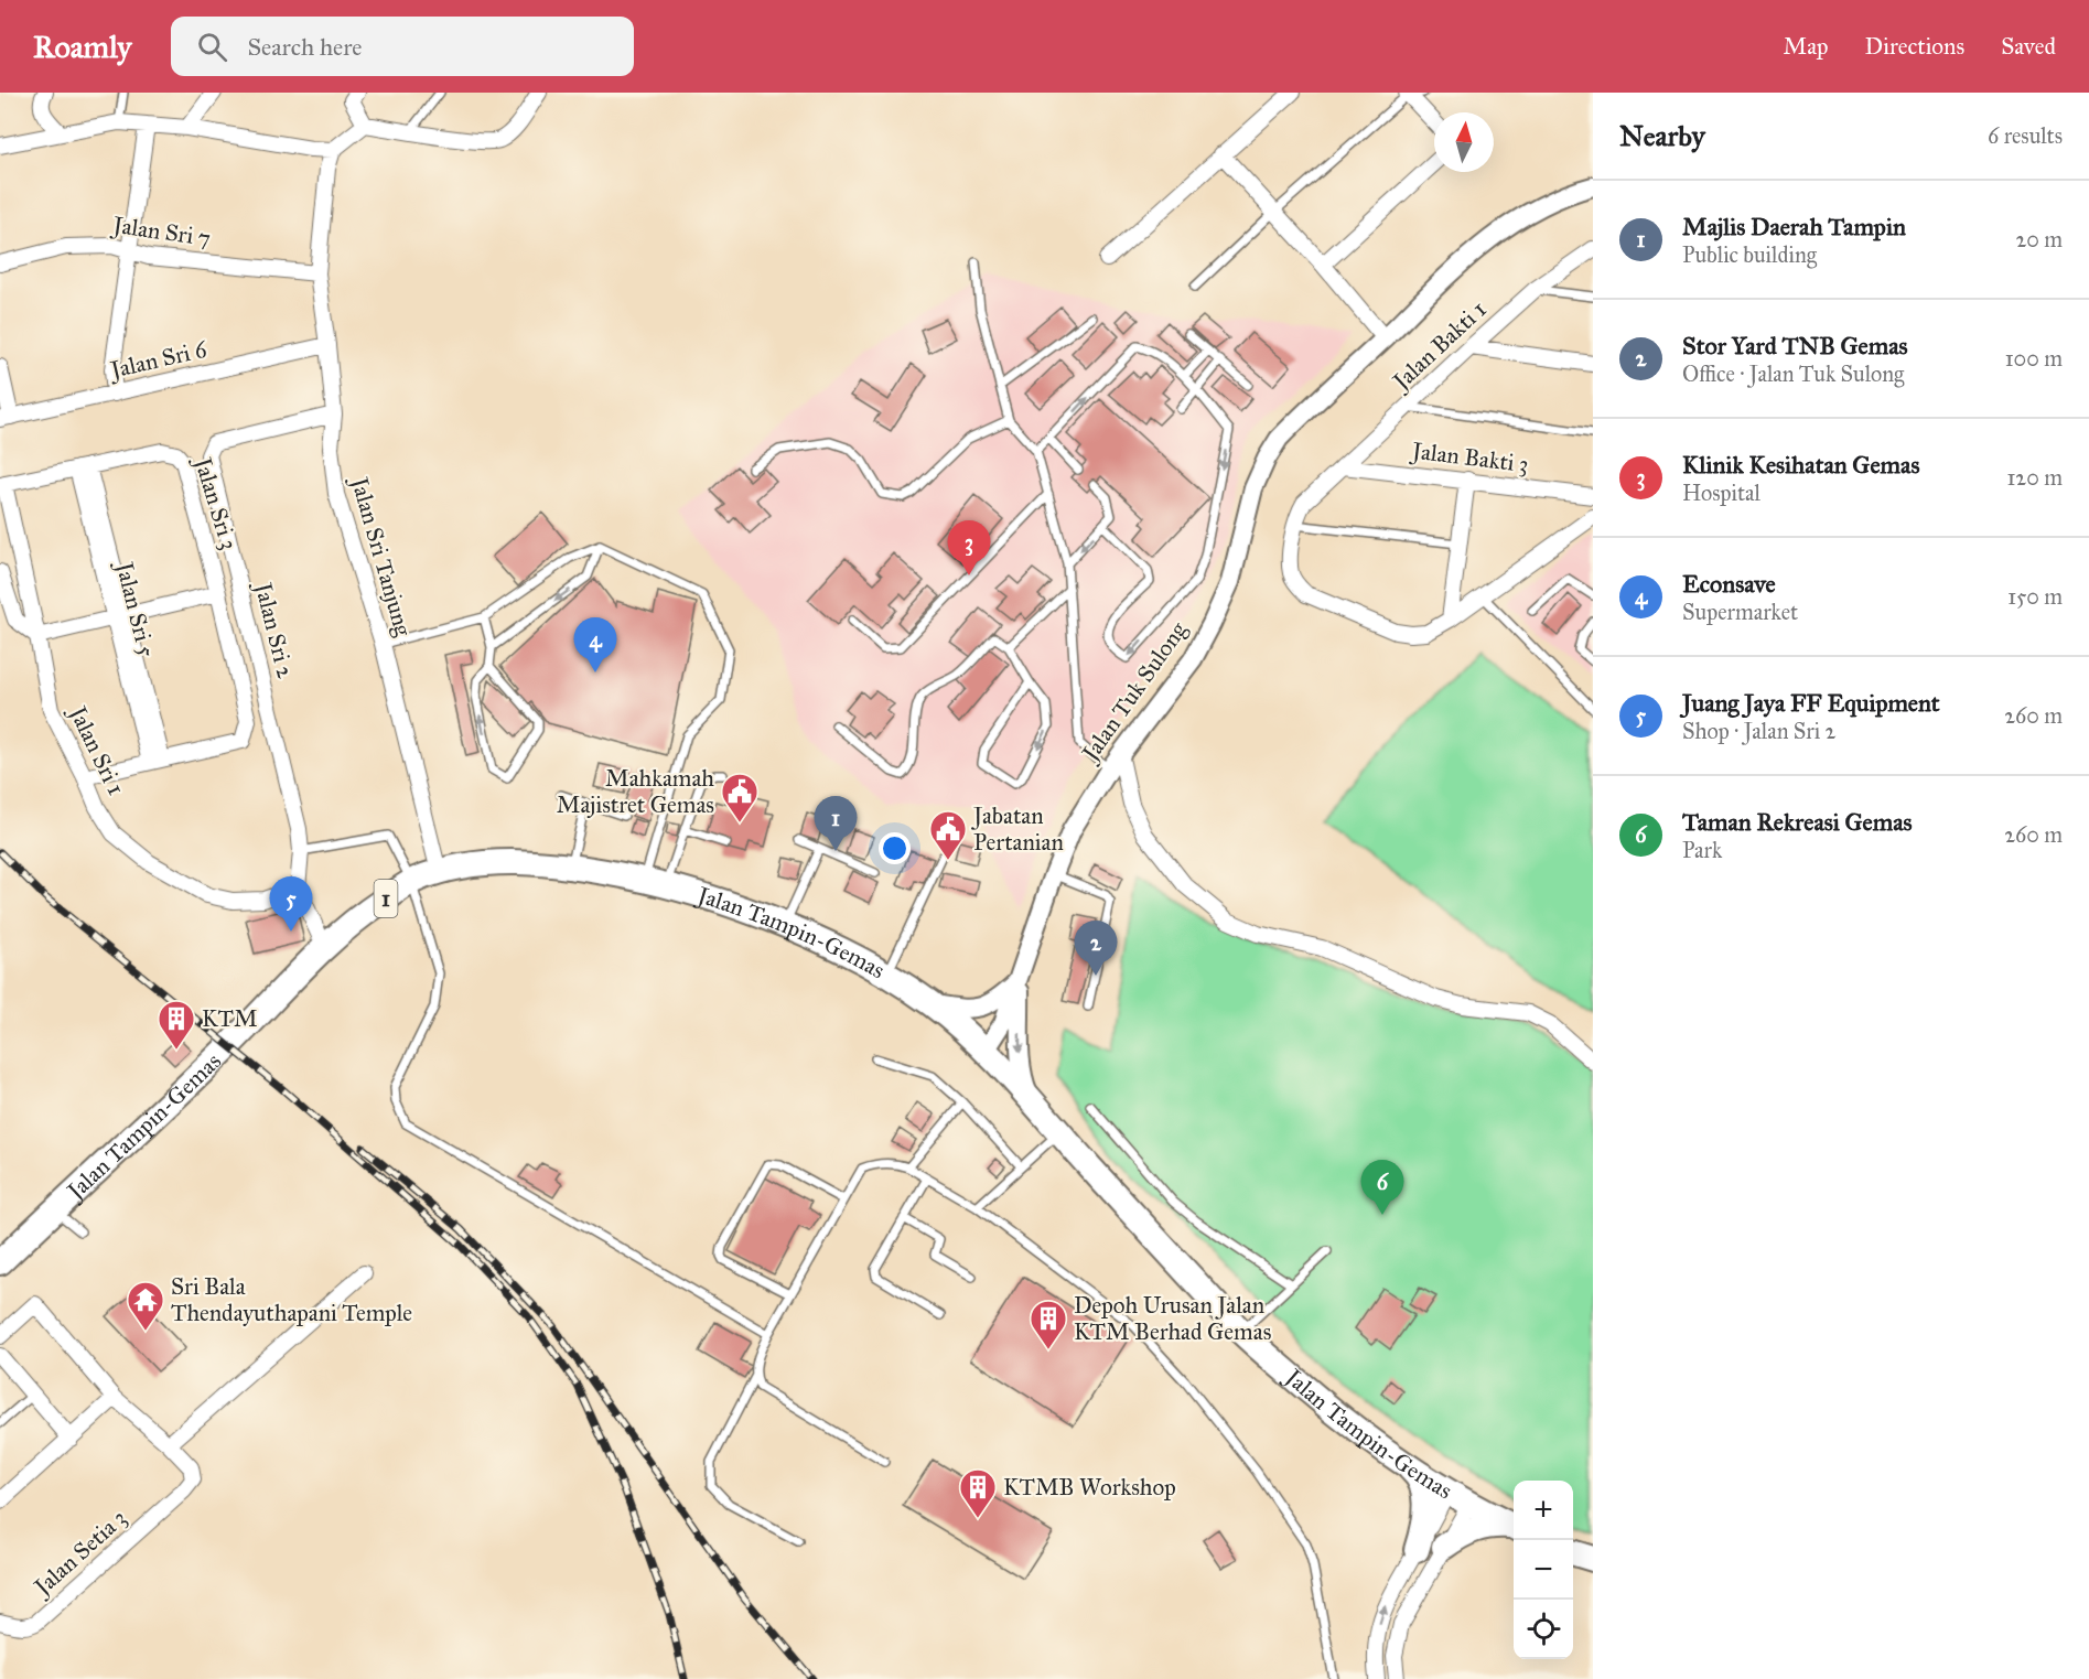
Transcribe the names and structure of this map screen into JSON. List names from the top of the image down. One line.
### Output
{"streets":{"highway":["1","Jalan Tampin-Gemas"],"street":["Jalan Sri 7","Jalan Bakti 1","Jalan Sri 6","Jalan Bakti 3","Jalan Sri 3","Jalan Sri Tanjung","Jalan Sri 5","Jalan Sri 2","Jalan Tuk Sulong","Jalan Sri 1","Jalan Setia 3"]},"crossings":[["Jalan Sri 7","Jalan Sri Tanjung"],["Jalan Bakti 1","Jalan Bakti 3"],["Jalan Sri 6","Jalan Sri Tanjung"],["Jalan Sri 3","Jalan Sri 5"],["Jalan Sri 3","Jalan Sri 1"],["Jalan Sri Tanjung","Jalan Sri 2"],["Jalan Sri Tanjung","Jalan Tampin-Gemas"],["Jalan Sri 2","Jalan Sri 1"],["Jalan Sri 2","Jalan Tampin-Gemas"],["Jalan Tuk Sulong","Jalan Tampin-Gemas"]],"places":{"public building":["Mahkamah Majistret Gemas","Jabatan Pertanian"],"building":["KTM","Depoh Urusan Jalan KTM Berhad Gemas","KTMB Workshop"],"temple":["Sri Bala Thendayuthapani Temple"]},"north":"top","page":{"header":"Roamly","search":"Search here","nav":["Map","Directions","Saved"],"heading":["Nearby","6 results"],"list":[{"mark":"1","name":"Majlis Daerah Tampin","note":"Public building","value":"20 m"},{"mark":"2","name":"Stor Yard TNB Gemas","note":"Office · Jalan Tuk Sulong","value":"100 m"},{"mark":"3","name":"Klinik Kesihatan Gemas","note":"Hospital","value":"120 m"},{"mark":"4","name":"Econsave","note":"Supermarket","value":"150 m"},{"mark":"5","name":"Juang Jaya FF Equipment","note":"Shop · Jalan Sri 2","value":"260 m"},{"mark":"6","name":"Taman Rekreasi Gemas","note":"Park","value":"260 m"}],"pins":["3","4","1","5","2","6"],"map_buttons":["+","−"]}}
